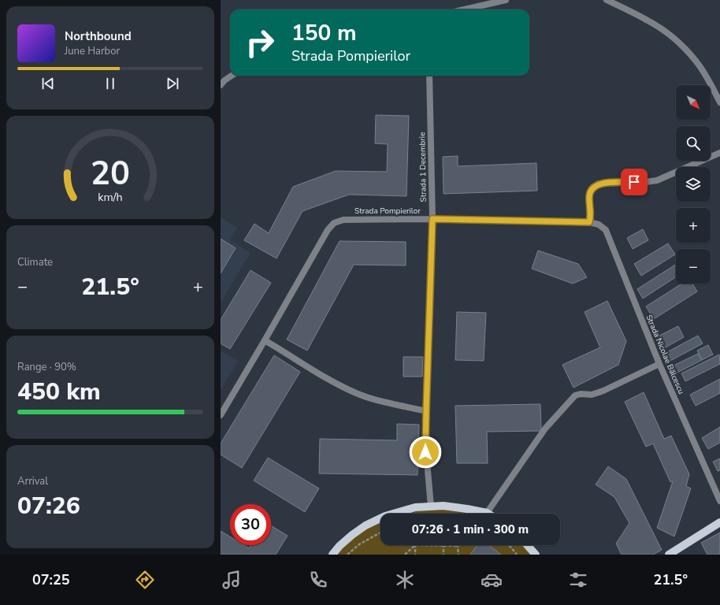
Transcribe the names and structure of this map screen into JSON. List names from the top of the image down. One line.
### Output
{"streets":{"street":["Strada 1 Decembrie","Strada Pompierilor","Strada Nicolae Bălcescu"]},"crossings":[["Strada 1 Decembrie","Strada Pompierilor"],["Strada Pompierilor","Strada Nicolae Bălcescu"]],"north":"bottom right","page":{"turn":["150 m","Strada Pompierilor"],"song":["Northbound","June Harbor"],"map_buttons":["+","−"],"tile":["Climate",["Range · 90%","450 km"],["Arrival","07:26"]],"heat":["−","21.5°","+"],"limit":"30","trip":"07:26 · 1 min · 300 m","tabs":["07:25","21.5°"],"gauge":["20","km/h"]}}
